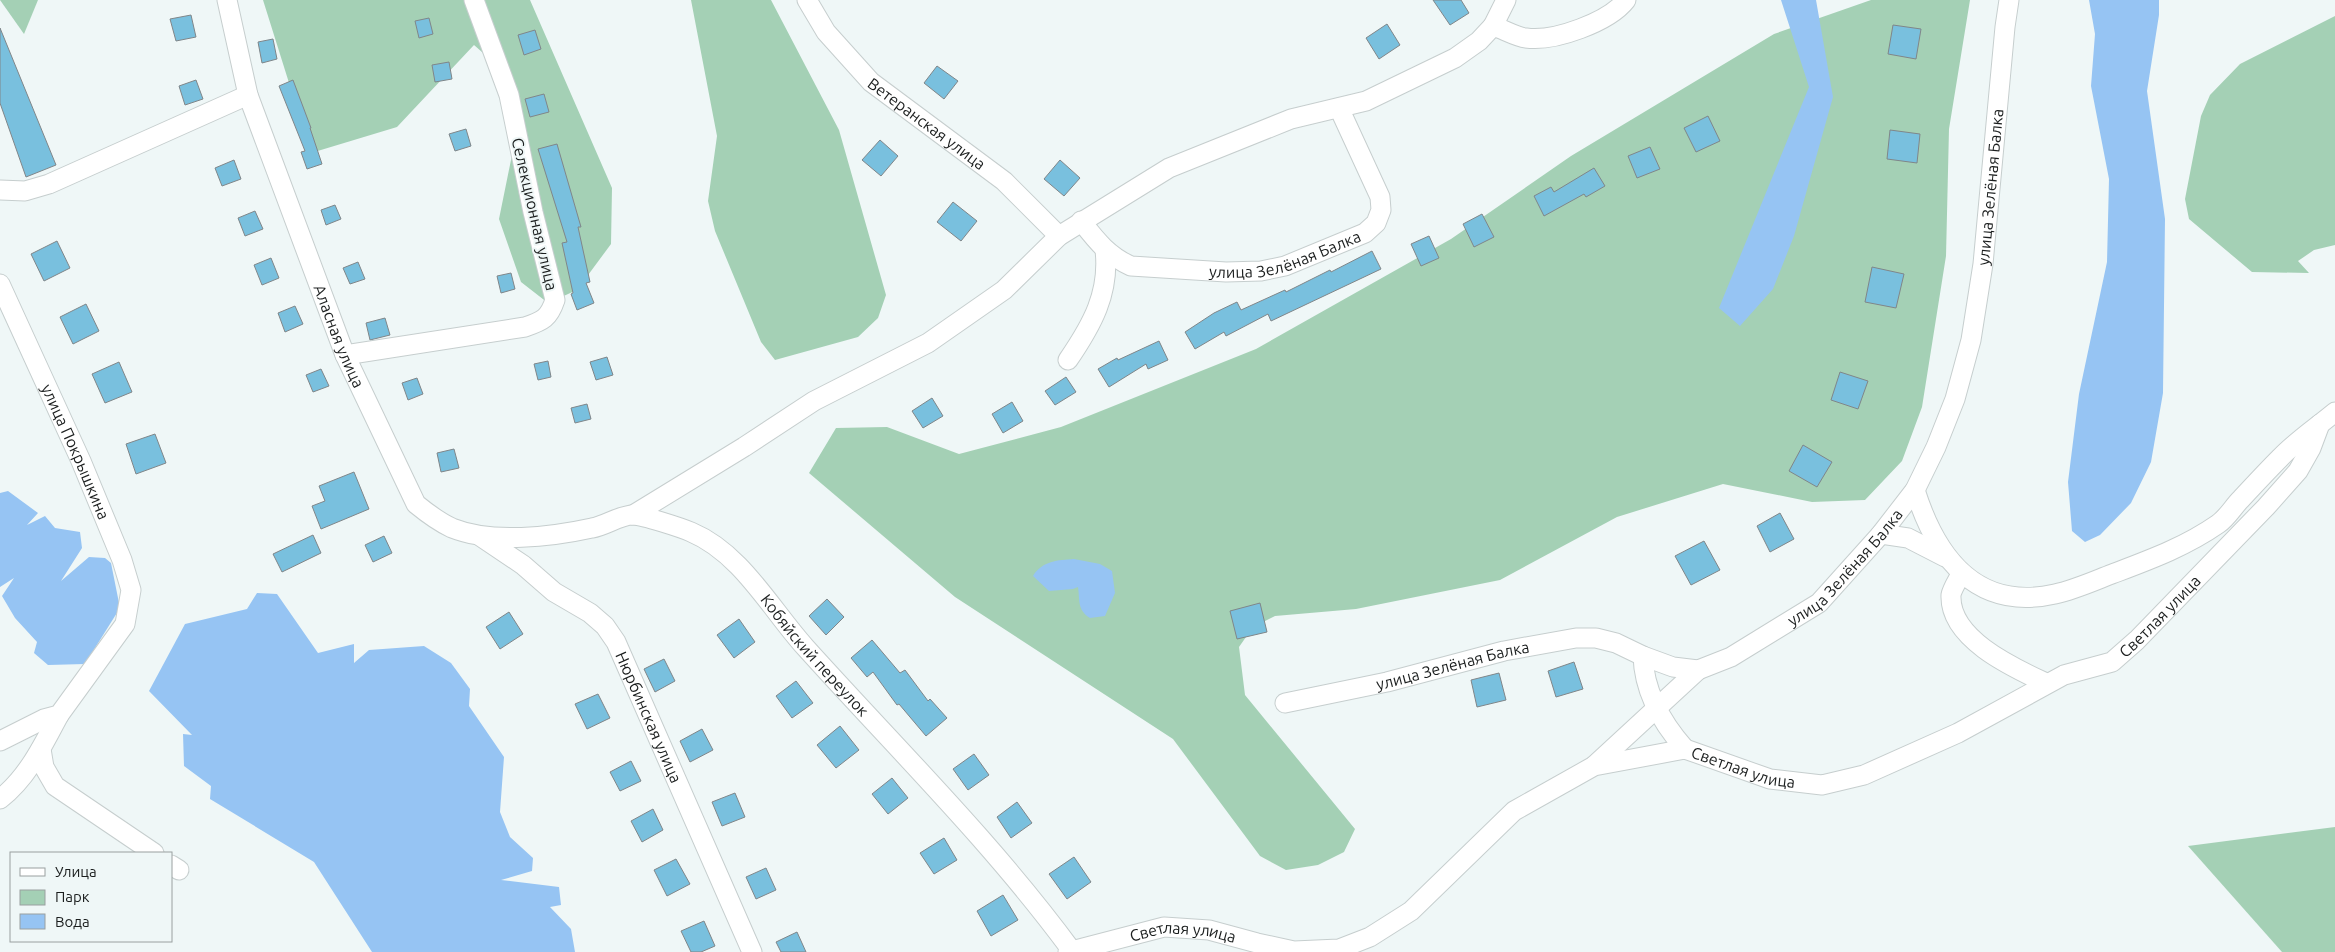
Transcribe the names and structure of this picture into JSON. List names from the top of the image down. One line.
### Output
{"streets":{"street":["Ветеранская улица","улица Зелёная Балка","Селекционная улица","Аласная улица","улица Покрышкина","Светлая улица","Кобяйский переулок","Нюрбинская улица"]},"crossings":[["Селекционная улица","Аласная улица"],["Аласная улица","Нюрбинская улица"],["Светлая улица","Кобяйский переулок"]],"legend":["Улица","Парк","Вода"]}
